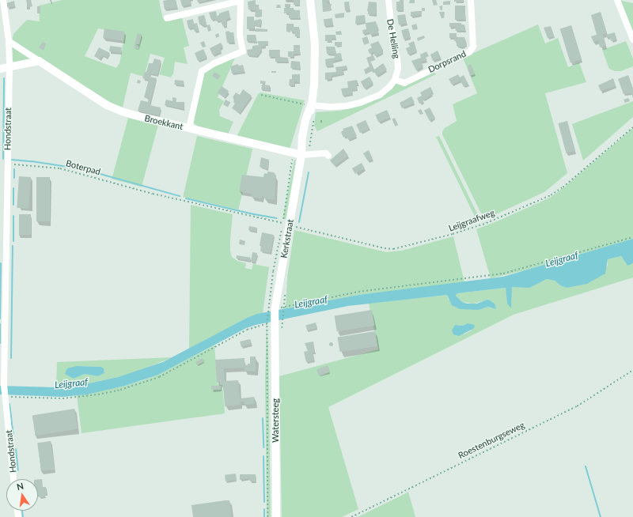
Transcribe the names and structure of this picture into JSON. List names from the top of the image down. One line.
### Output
{"streets":{"street":["De Helling","Dorpsrand","Broekkant","Hondstraat","Kerkstraat","Watersteeg"],"path":["Boterpad","Leijgraafweg","Roestenburgseweg"]},"crossings":[["De Helling","Dorpsrand"],["Broekkant","Hondstraat"],["Broekkant","Kerkstraat"],["Hondstraat","Boterpad"],["Boterpad","Leijgraafweg"],["Leijgraafweg","Kerkstraat"],["Kerkstraat","Watersteeg"]],"water":["Leijgraaf"],"north":"top"}
